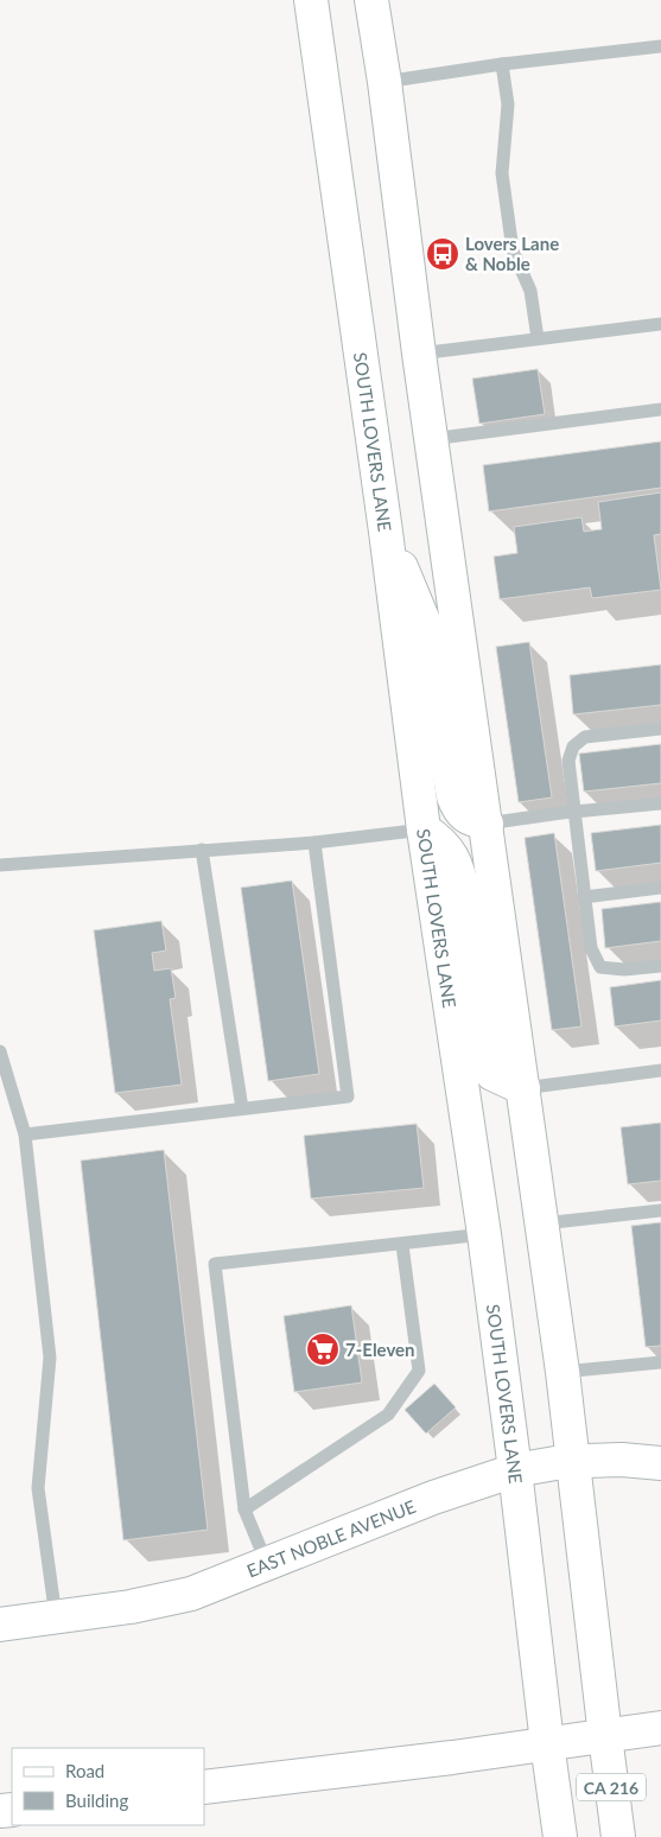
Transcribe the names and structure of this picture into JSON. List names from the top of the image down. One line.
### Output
{"streets":{"main road":["SOUTH LOVERS LANE","EAST NOBLE AVENUE","CA 216"]},"crossings":[["SOUTH LOVERS LANE","EAST NOBLE AVENUE"]],"places":{"bus stop":["Lovers Lane & Noble"],"supermarket":["7-Eleven"]},"legend":["Road","Building"]}
